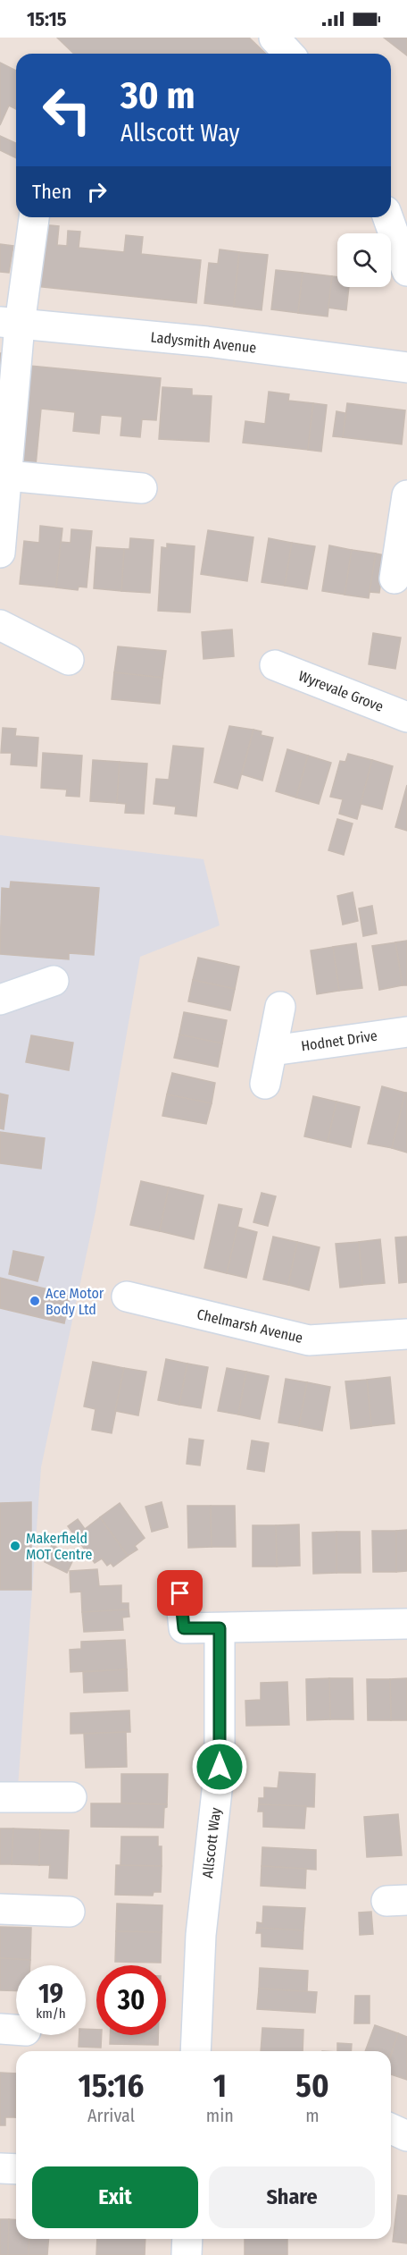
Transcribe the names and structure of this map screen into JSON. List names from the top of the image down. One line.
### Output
{"streets":{"street":["Ladysmith Avenue","Wyrevale Grove","Hodnet Drive","Chelmarsh Avenue","Allscott Way"]},"places":["Ace Motor Body Ltd","Makerfield MOT Centre"],"page":{"status":"15:15","turn":["30 m","Allscott Way"],"then":"Then","speed":"19 km/h","limit":"30","eta":["15:16","Arrival","1","min","50","m"],"buttons":["Exit","Share"]}}
